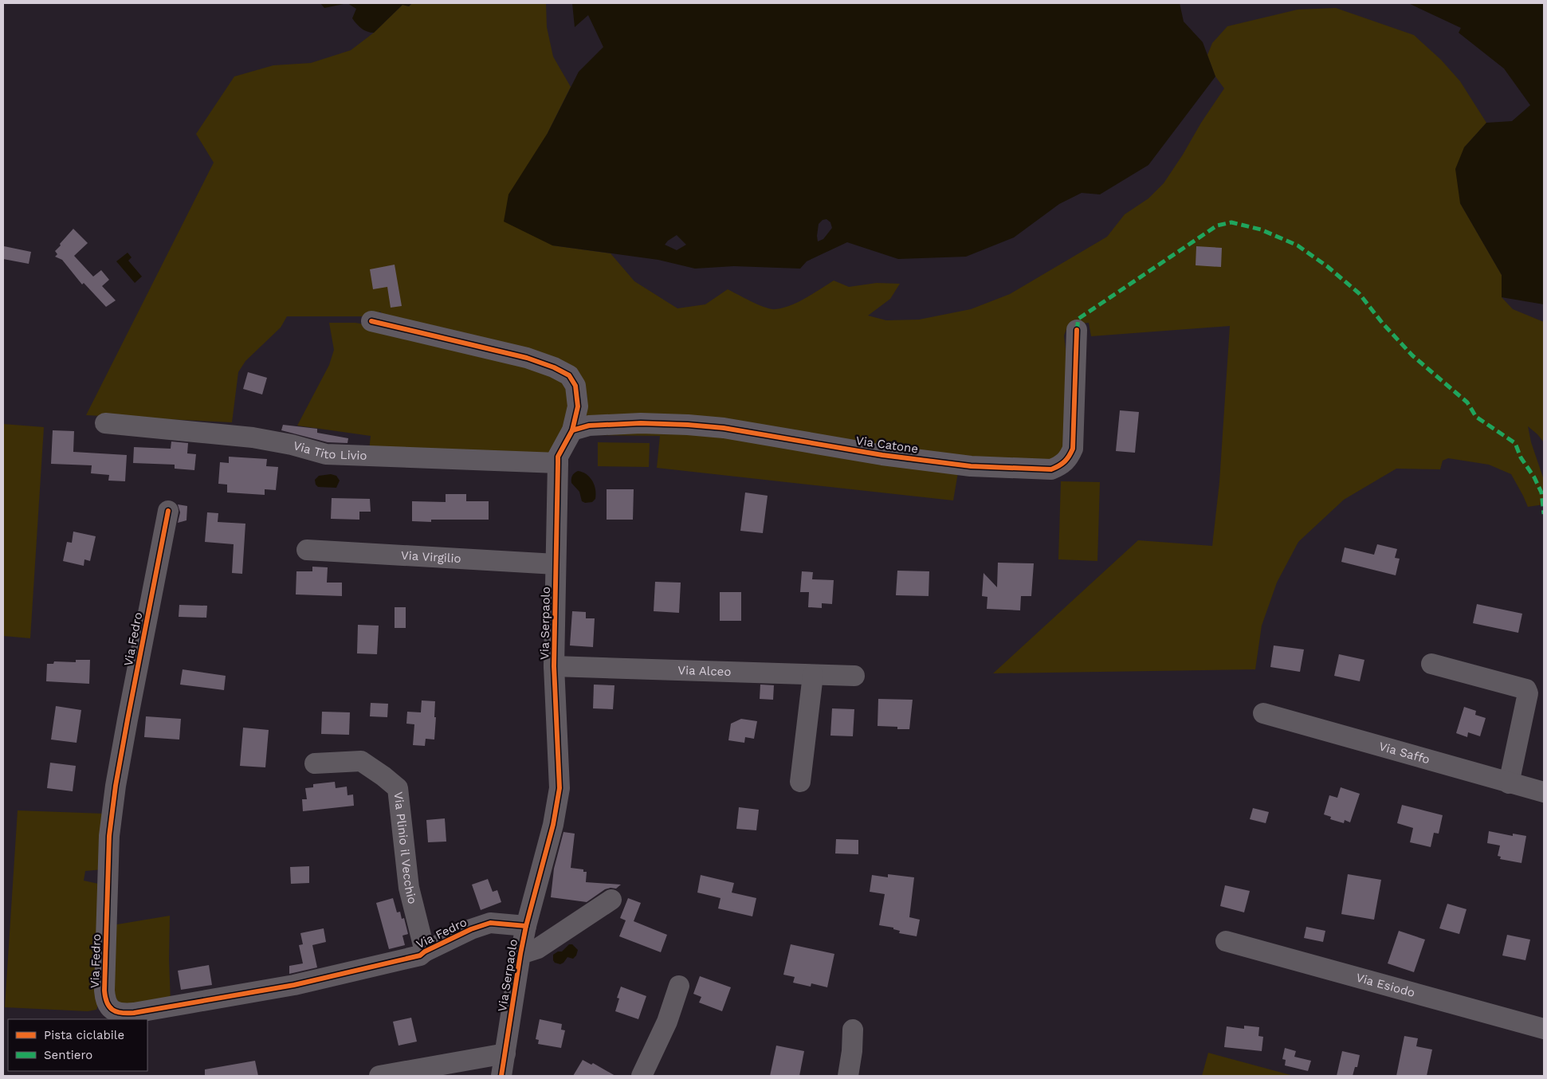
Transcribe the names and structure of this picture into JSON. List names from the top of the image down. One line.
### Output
{"streets":{"street":["Via Catone","Via Tito Livio","Via Virgilio","Via Serpaolo","Via Fedro","Via Alceo","Via Saffo","Via Plinio il Vecchio","Via Esiodo"]},"crossings":[["Via Catone","Via Serpaolo"],["Via Tito Livio","Via Serpaolo"],["Via Virgilio","Via Serpaolo"],["Via Serpaolo","Via Fedro"],["Via Serpaolo","Via Alceo"],["Via Fedro","Via Plinio il Vecchio"]],"legend":["Pista ciclabile","Sentiero"]}
